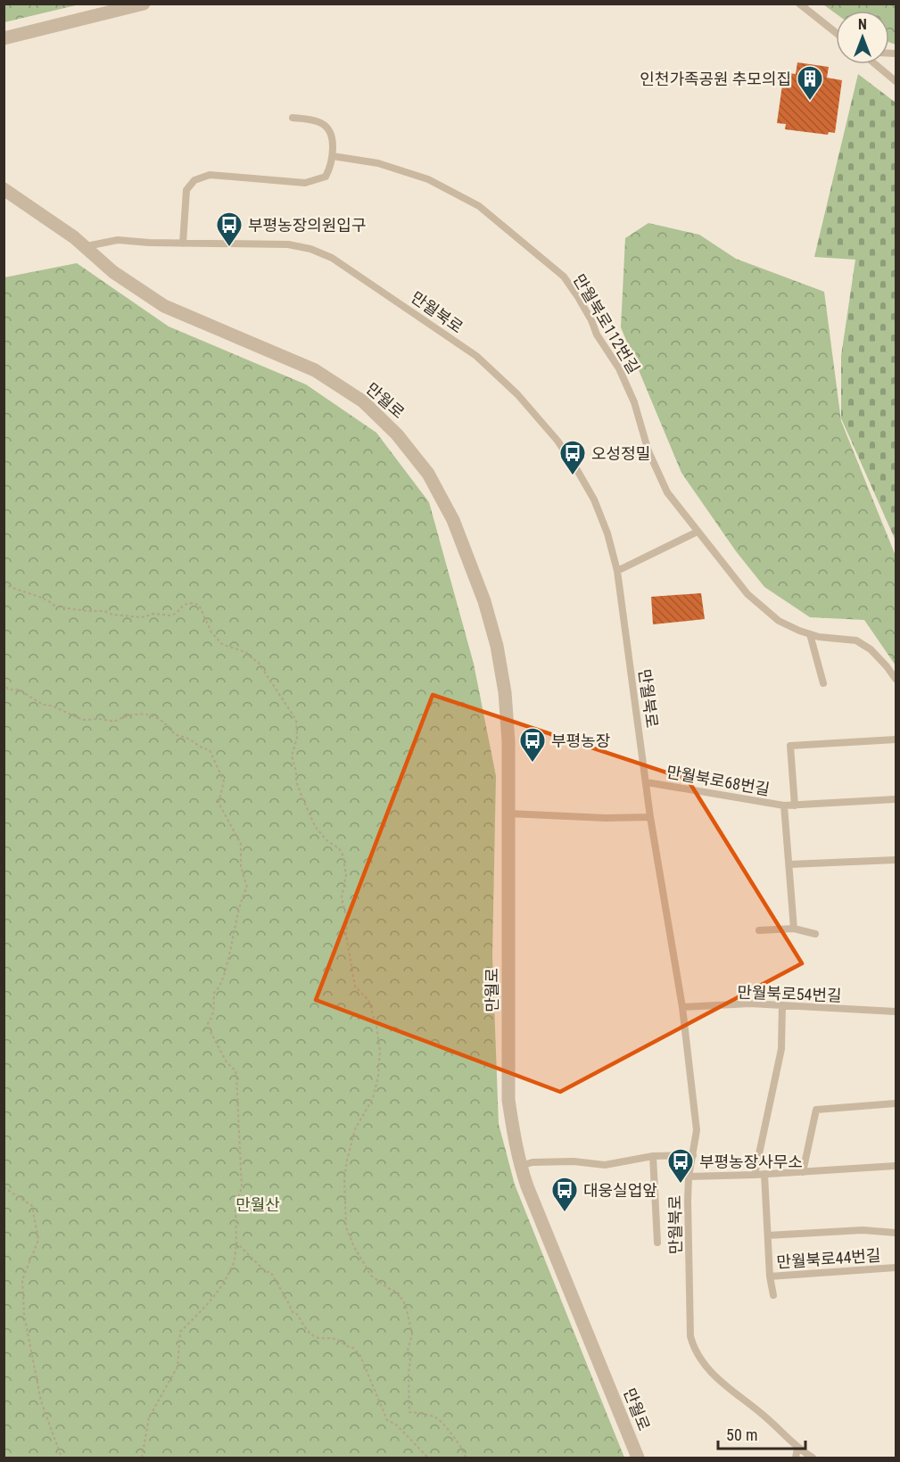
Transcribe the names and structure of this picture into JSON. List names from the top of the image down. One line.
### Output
{"streets":{"street":["만월로"],"lane":["만월북로","만월북로112번길","만월북로68번길","만월북로54번길","만월북로44번길"]},"crossings":[["만월북로","만월로"],["만월북로","만월북로68번길"],["만월북로","만월북로54번길"]],"parks":["만월산"],"places":{"building":["인천가족공원 추모의집"],"bus stop":["부평농장의원입구","오성정밀","부평농장","부평농장사무소","대웅실업앞"]},"scale_bar":"50 m","north":"top"}
